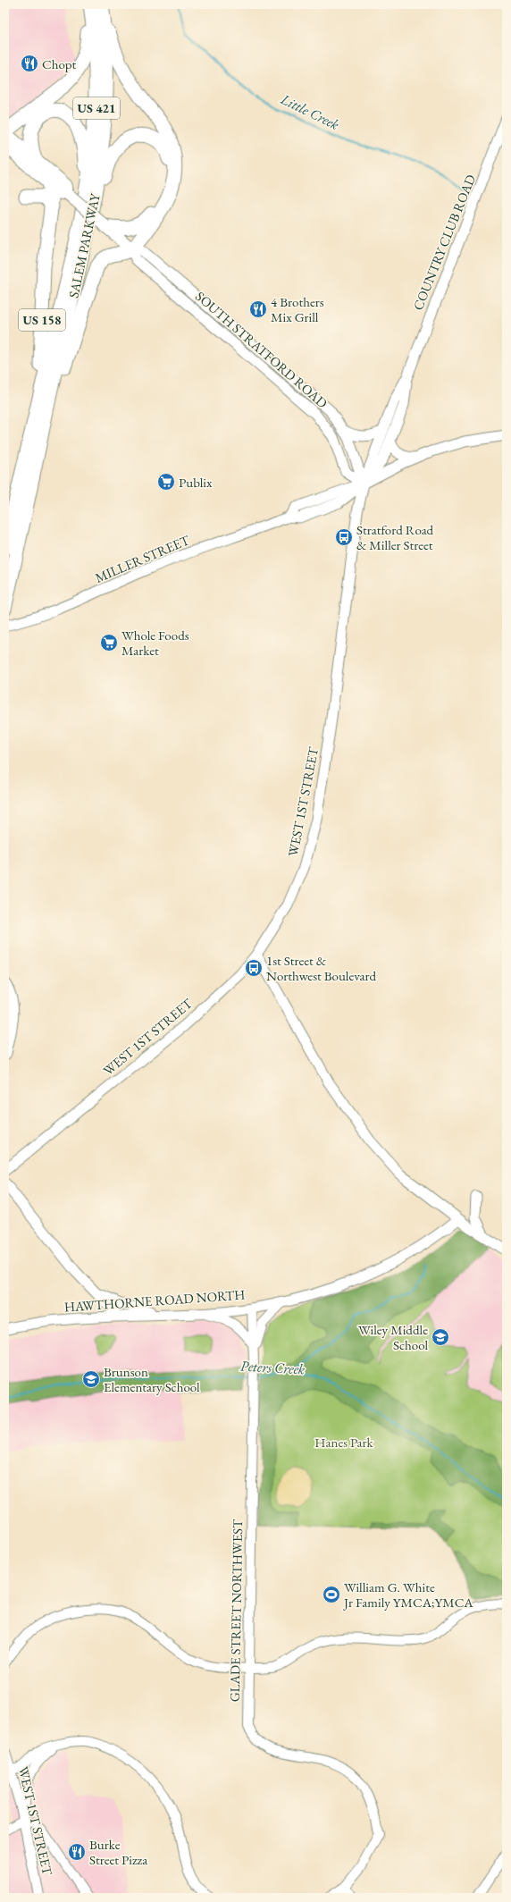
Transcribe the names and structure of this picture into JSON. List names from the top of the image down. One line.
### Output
{"streets":{"highway":["US 421","SALEM PARKWAY","US 158"],"main road":["COUNTRY CLUB ROAD","SOUTH STRATFORD ROAD","MILLER STREET","WEST 1ST STREET","HAWTHORNE ROAD NORTH"],"street":["GLADE STREET NORTHWEST"]},"crossings":[["COUNTRY CLUB ROAD","SOUTH STRATFORD ROAD"],["COUNTRY CLUB ROAD","MILLER STREET"],["COUNTRY CLUB ROAD","WEST 1ST STREET"],["SALEM PARKWAY","US 158"],["US 158","SOUTH STRATFORD ROAD"],["SOUTH STRATFORD ROAD","MILLER STREET"],["SOUTH STRATFORD ROAD","WEST 1ST STREET"],["MILLER STREET","WEST 1ST STREET"],["HAWTHORNE ROAD NORTH","GLADE STREET NORTHWEST"]],"water":["Little Creek","Peters Creek"],"parks":["Hanes Park"],"places":{"restaurant":["Chopt","4 Brothers Mix Grill","Burke Street Pizza"],"supermarket":["Publix","Whole Foods Market"],"bus stop":["Stratford Road & Miller Street","1st Street & Northwest Boulevard"],"school or university":["Wiley Middle School","Brunson Elementary School"],"sports":["William G. White Jr Family YMCA;YMCA"]}}
